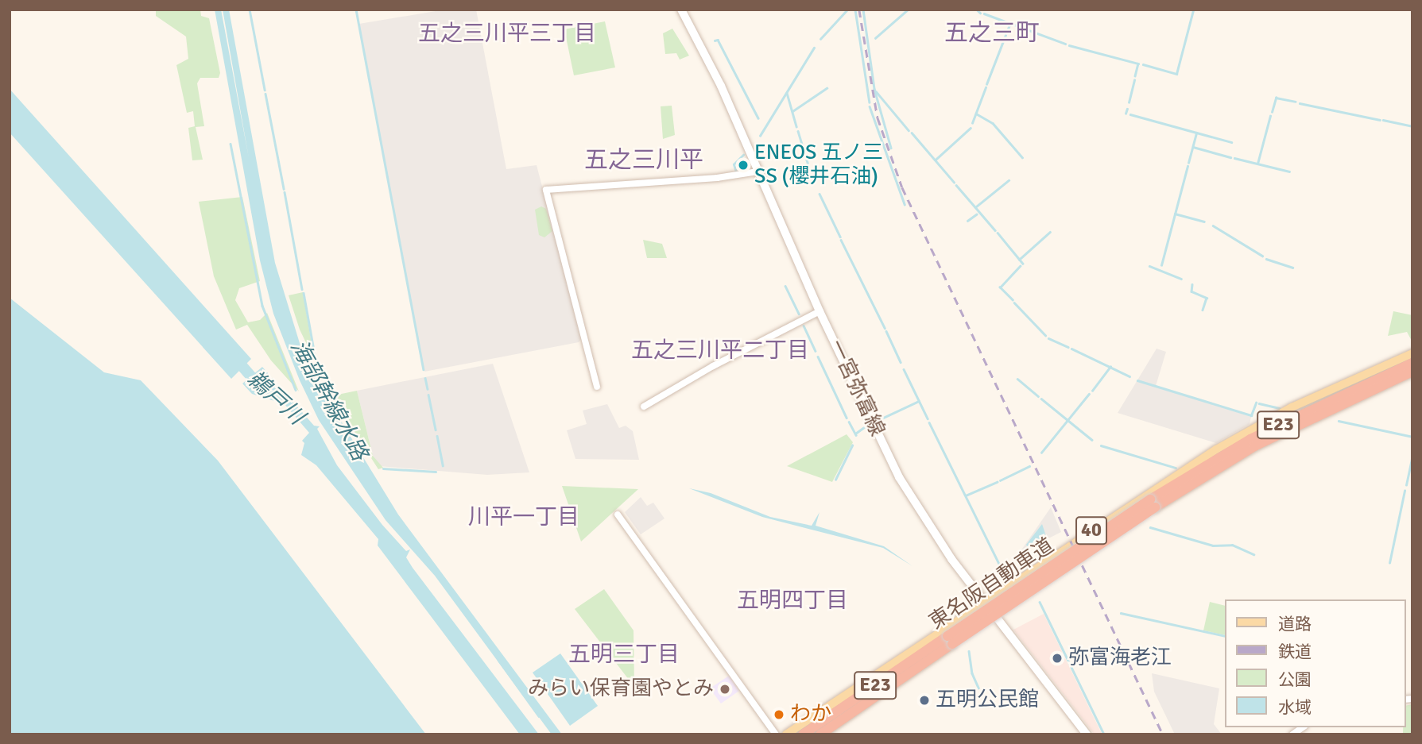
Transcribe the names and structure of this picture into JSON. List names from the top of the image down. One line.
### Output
{"streets":{"highway":["E23","東名阪自動車道"],"main road":["一宮弥富線","40"]},"crossings":[["一宮弥富線","40"]],"districts":["五之三川平三丁目","五之三町","五之三川平","五之三川平二丁目","川平一丁目","五明四丁目","五明三丁目"],"water":["鵜戸川","海部幹線水路"],"places":["ENEOS 五ノ三 SS (櫻井石油)","弥富海老江","みらい保育園やとみ","五明公民館","わか"],"legend":["道路","鉄道","公園","水域"]}
